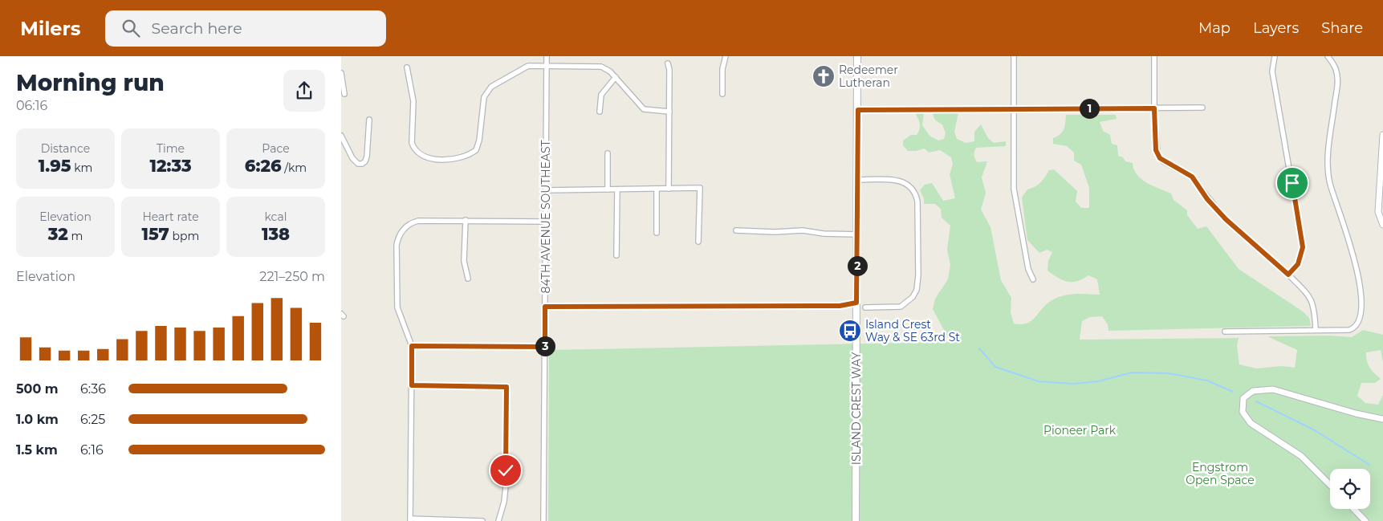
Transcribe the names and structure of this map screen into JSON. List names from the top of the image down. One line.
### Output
{"streets":{"main road":["ISLAND CREST WAY"],"street":["84TH AVENUE SOUTHEAST"]},"parks":["Pioneer Park","Engstrom Open Space"],"places":{"church":["Redeemer Lutheran"],"bus stop":["Island Crest Way & SE 63rd St"]},"page":{"header":"Milers","search":"Search here","nav":["Map","Layers","Share"],"heading":["Morning run","06:16"],"pins":["1","2","3"],"stats":[["Distance","1.95 km"],["Time","12:33"],["Pace","6:26 /km"],["Elevation","32 m"],["Heart rate","157 bpm"],["kcal","138"]],"chart":["Elevation","221–250 m"],"list":[{"name":"500 m","note":"6:36"},{"name":"1.0 km","note":"6:25"},{"name":"1.5 km","note":"6:16"}]}}
